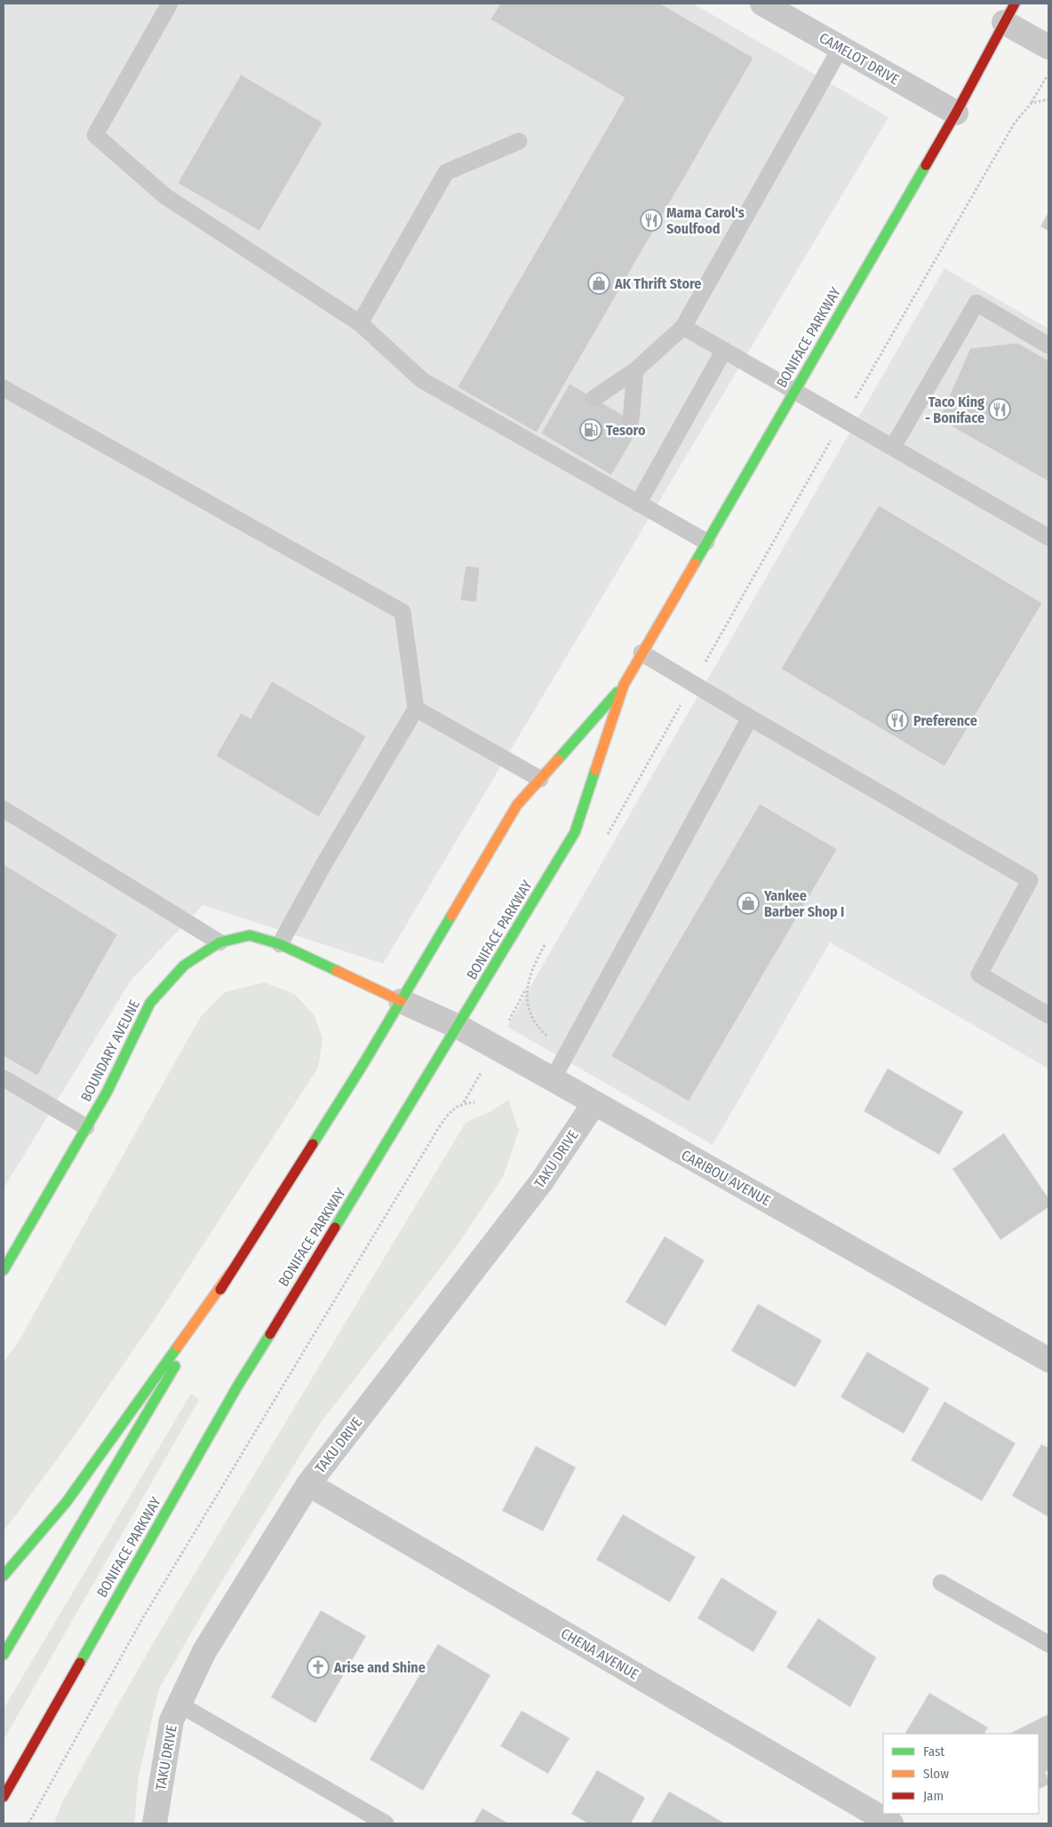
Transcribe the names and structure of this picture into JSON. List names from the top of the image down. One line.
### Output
{"streets":{"main road":["BONIFACE PARKWAY","BOUNDARY AVEUNE"],"street":["CAMELOT DRIVE","TAKU DRIVE","CARIBOU AVENUE","CHENA AVENUE"]},"crossings":[["CAMELOT DRIVE","BONIFACE PARKWAY"],["BONIFACE PARKWAY","BOUNDARY AVEUNE"],["BONIFACE PARKWAY","CARIBOU AVENUE"],["BOUNDARY AVEUNE","CARIBOU AVENUE"],["TAKU DRIVE","CARIBOU AVENUE"],["TAKU DRIVE","CHENA AVENUE"]],"places":{"restaurant":["Mama Carol's Soulfood","Taco King - Boniface","Preference"],"shop":["AK Thrift Store","Yankee Barber Shop I"],"fuel station":["Tesoro"],"church":["Arise and Shine"]},"legend":["Fast","Slow","Jam"]}
